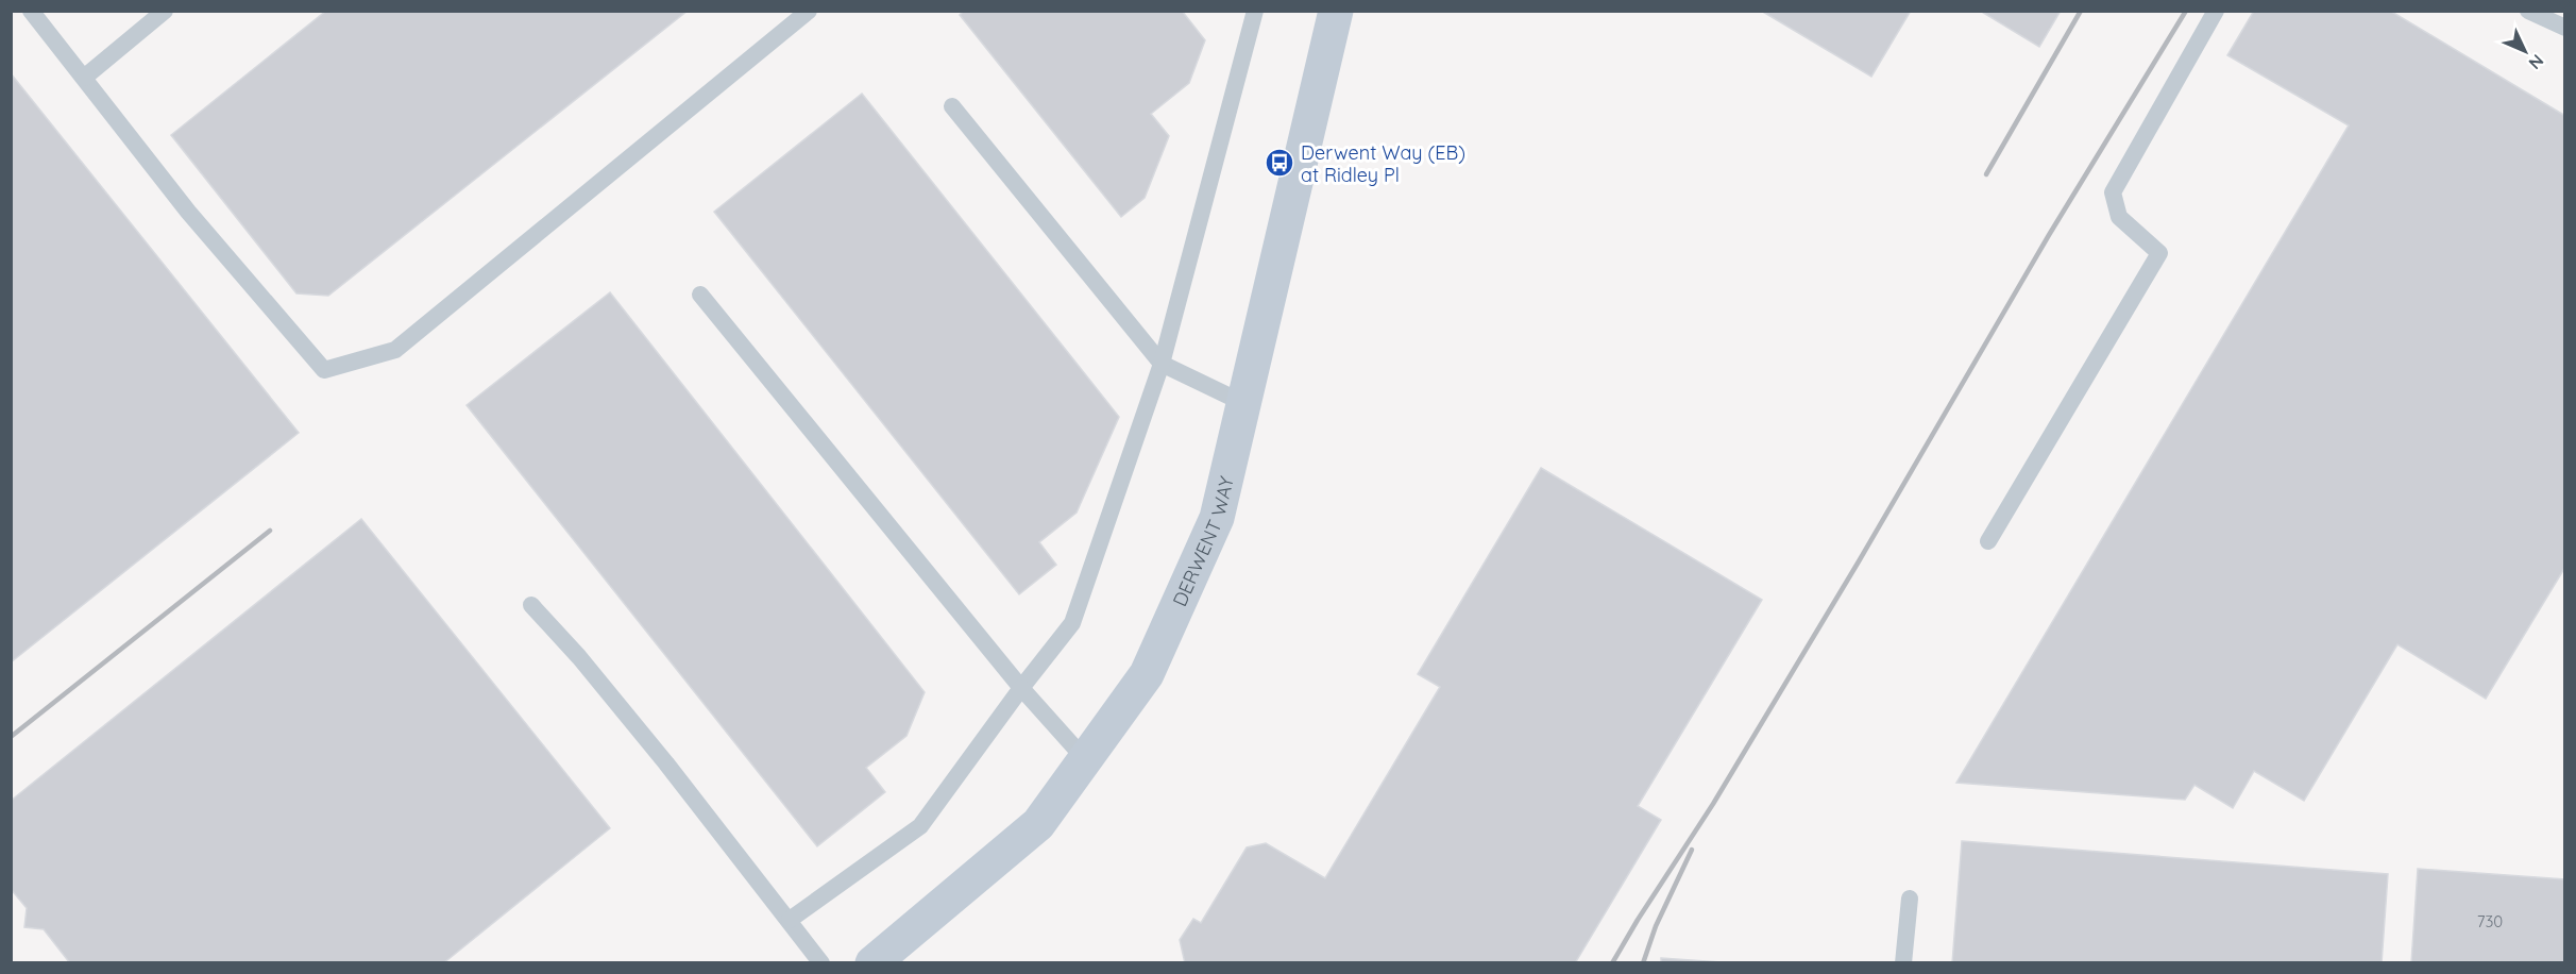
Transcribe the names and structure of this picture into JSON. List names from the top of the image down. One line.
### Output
{"streets":{"street":["DERWENT WAY"]},"places":{"bus stop":["Derwent Way (EB) at Ridley Pl"]},"house_numbers":["730"],"north":"bottom right"}
